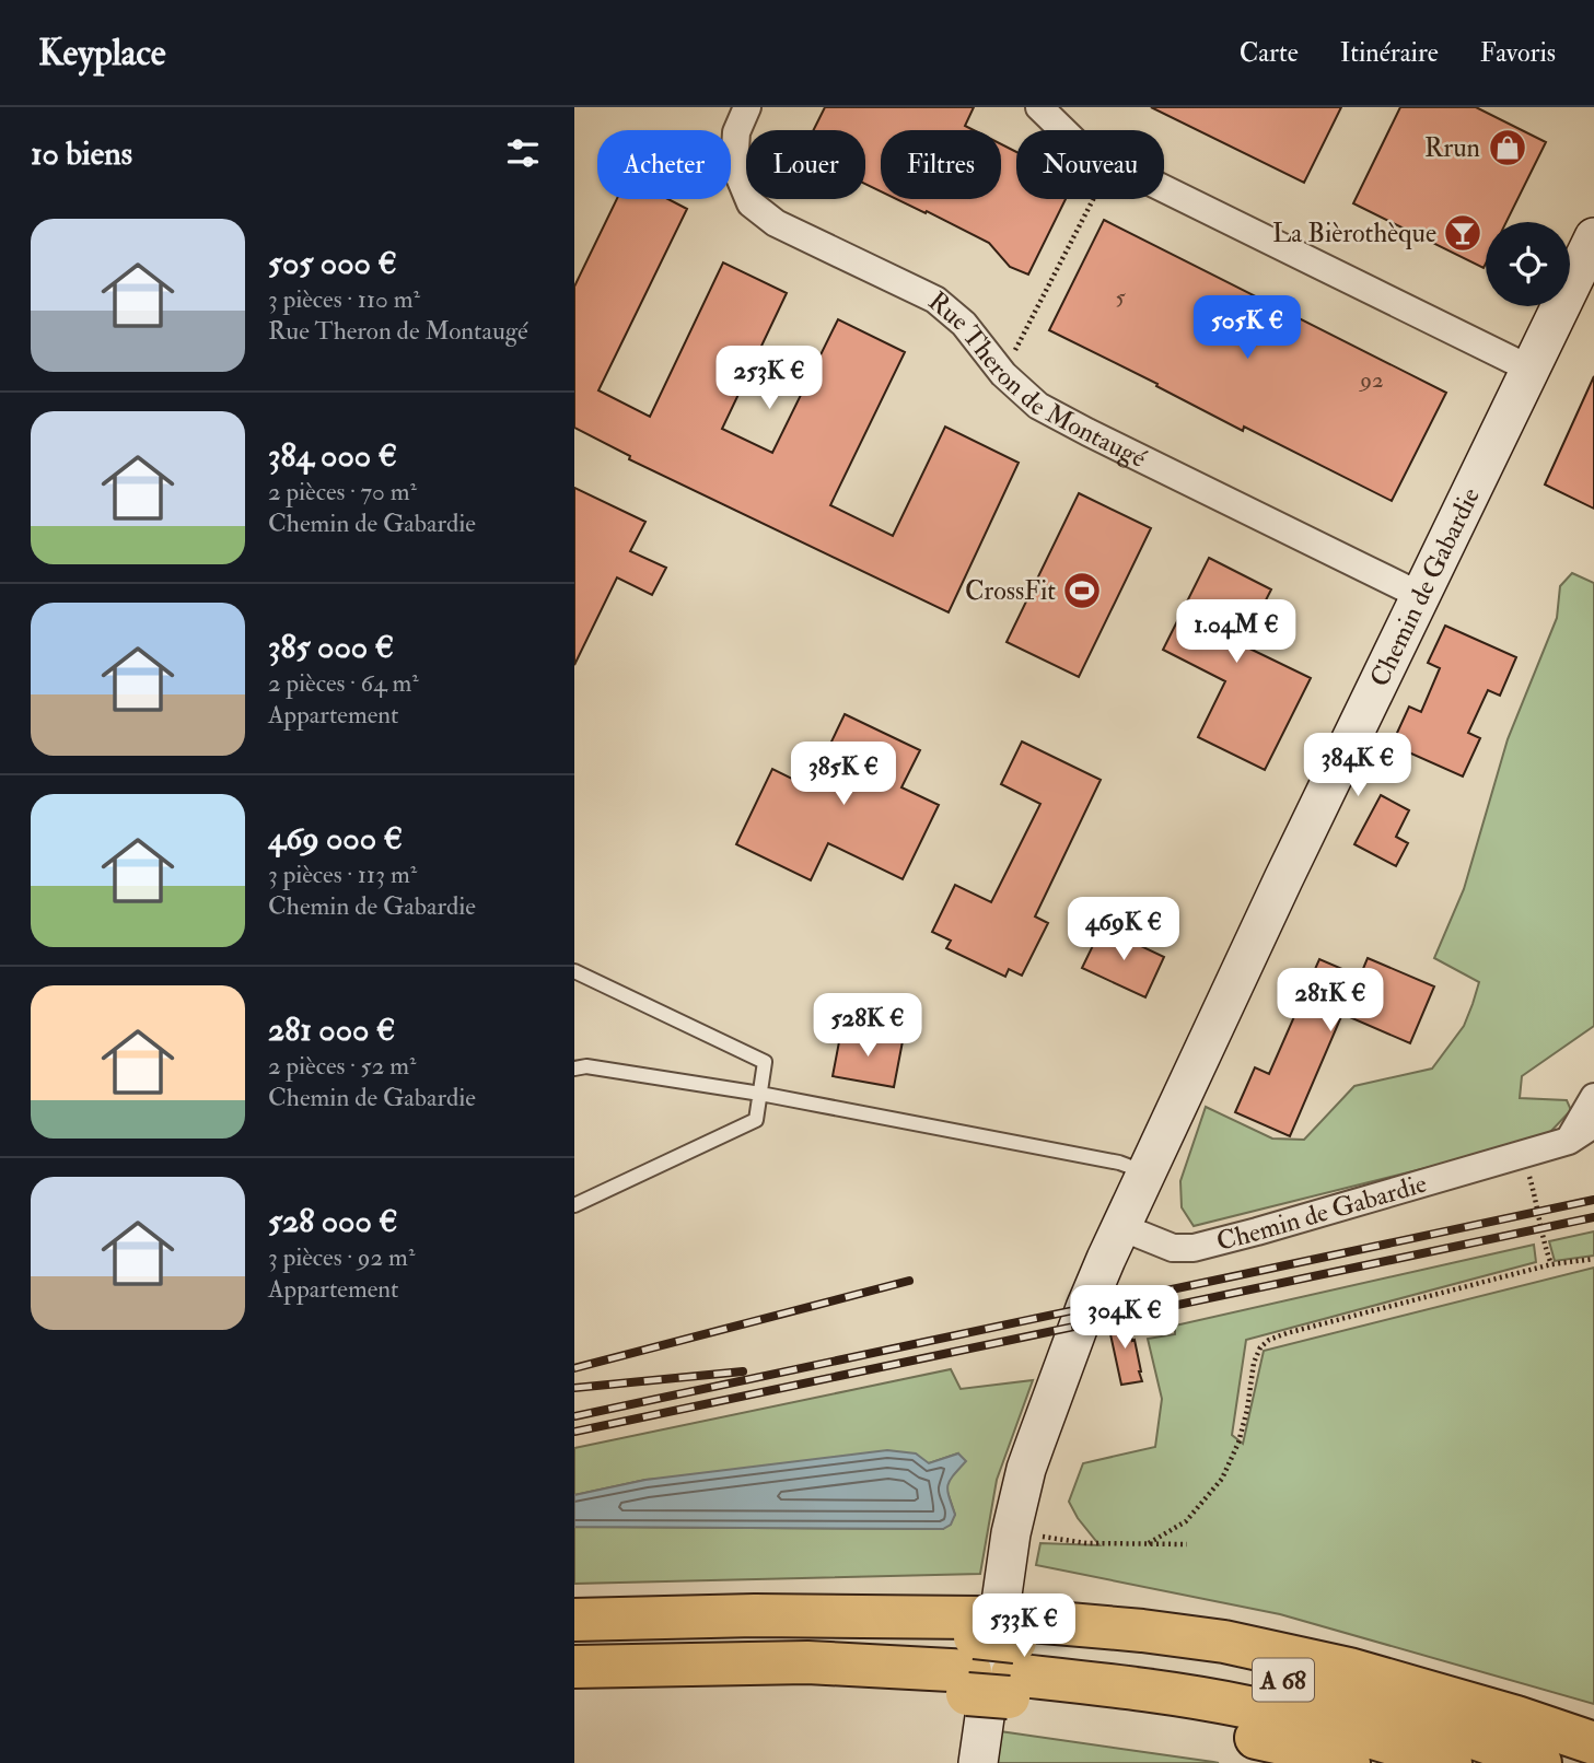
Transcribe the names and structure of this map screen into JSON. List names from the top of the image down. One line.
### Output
{"streets":{"highway":["A 68"],"street":["Rue Theron de Montaugé","Chemin de Gabardie"]},"crossings":[["Rue Theron de Montaugé","Chemin de Gabardie"]],"places":{"shop":["Rrun"],"bar":["La Bièrothèque"],"sports":["CrossFit"]},"house_numbers":["5","92"],"page":{"header":"Keyplace","nav":["Carte","Itinéraire","Favoris"],"heading":"10 biens","chip":["Acheter","Louer","Filtres","Nouveau"],"list":[{"name":"505 000 €","note":"3 pièces · 110 m² · Rue Theron de Montaugé"},{"name":"384 000 €","note":"2 pièces · 70 m² · Chemin de Gabardie"},{"name":"385 000 €","note":"2 pièces · 64 m² · Appartement"},{"name":"469 000 €","note":"3 pièces · 113 m² · Chemin de Gabardie"},{"name":"281 000 €","note":"2 pièces · 52 m² · Chemin de Gabardie"},{"name":"528 000 €","note":"3 pièces · 92 m² · Appartement"}],"price":["505K €","253K €","1.04M €","384K €","385K €","469K €","281K €","528K €","304K €","533K €"]}}
